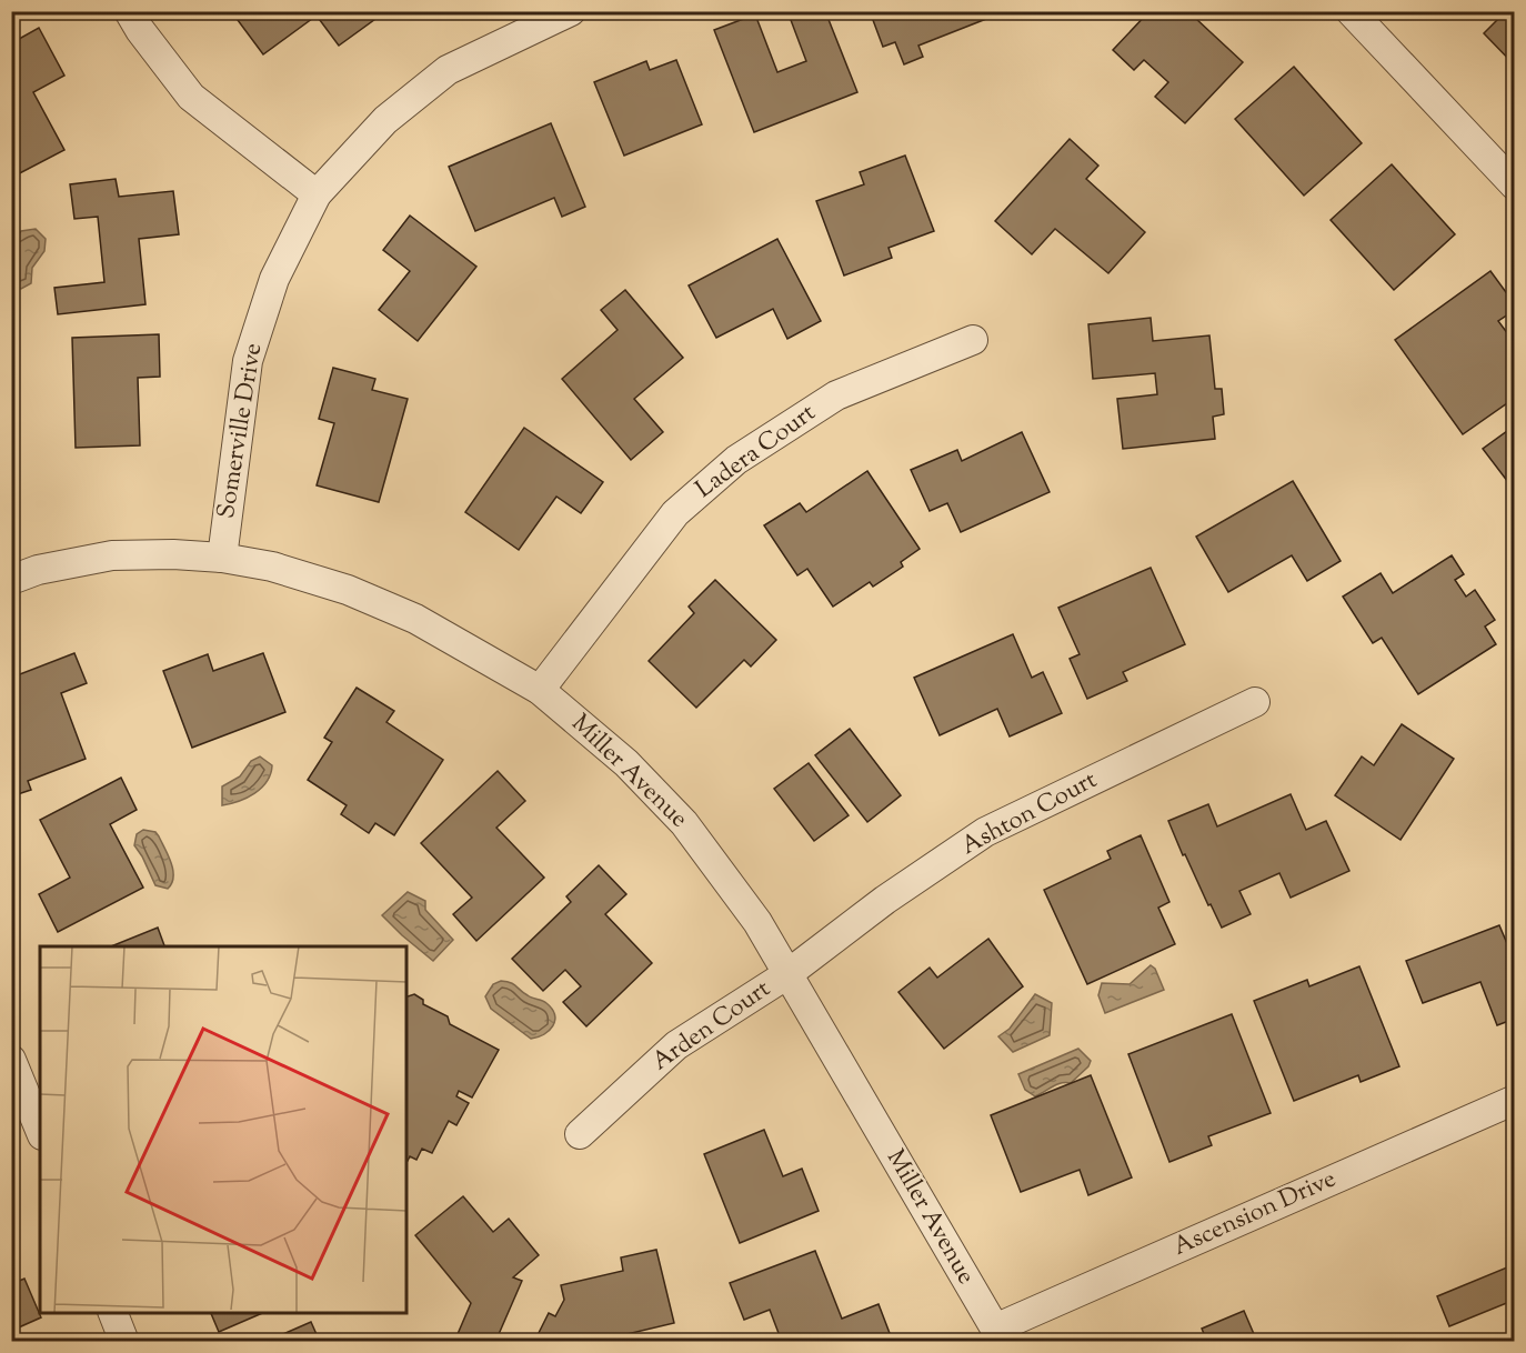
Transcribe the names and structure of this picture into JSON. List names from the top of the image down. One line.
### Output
{"streets":{"street":["Somerville Drive","Ladera Court","Miller Avenue","Ashton Court","Arden Court","Ascension Drive"]},"crossings":[["Somerville Drive","Miller Avenue"],["Ladera Court","Miller Avenue"],["Miller Avenue","Ashton Court"],["Miller Avenue","Arden Court"],["Miller Avenue","Ascension Drive"],["Ashton Court","Arden Court"]]}
